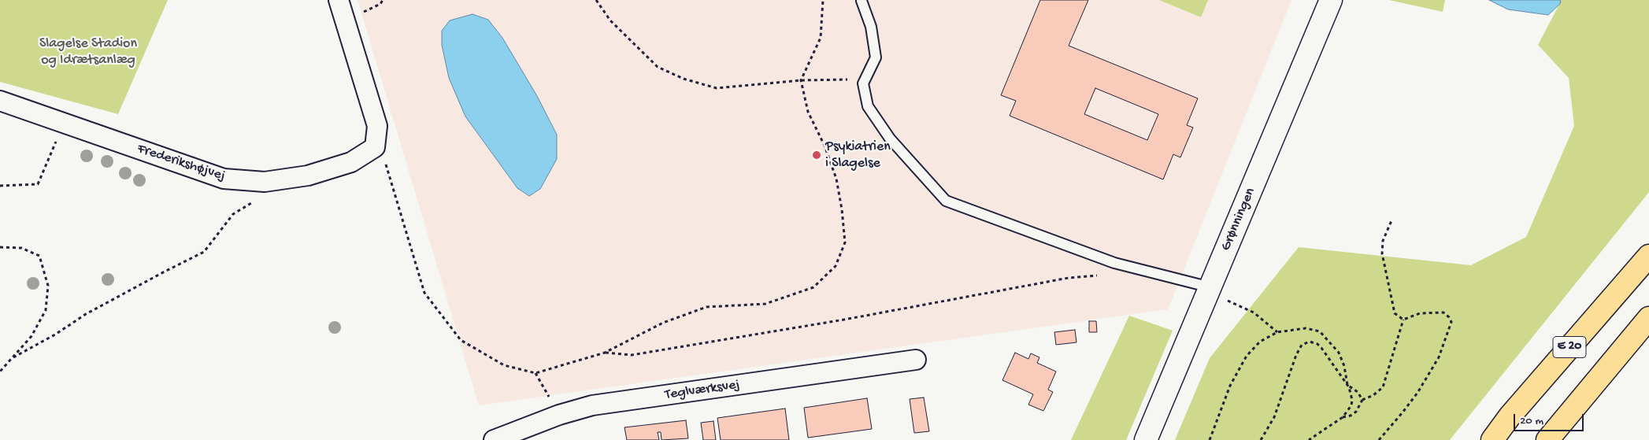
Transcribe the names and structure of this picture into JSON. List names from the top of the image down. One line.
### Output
{"streets":{"highway":["E 20"],"main road":["Grønningen"],"street":["Frederikshøjvej","Teglværksvej"]},"parks":["Slagelse Stadion og Idrætsanlæg"],"places":["Psykiatrien i Slagelse"],"scale_bar":"20 m"}
